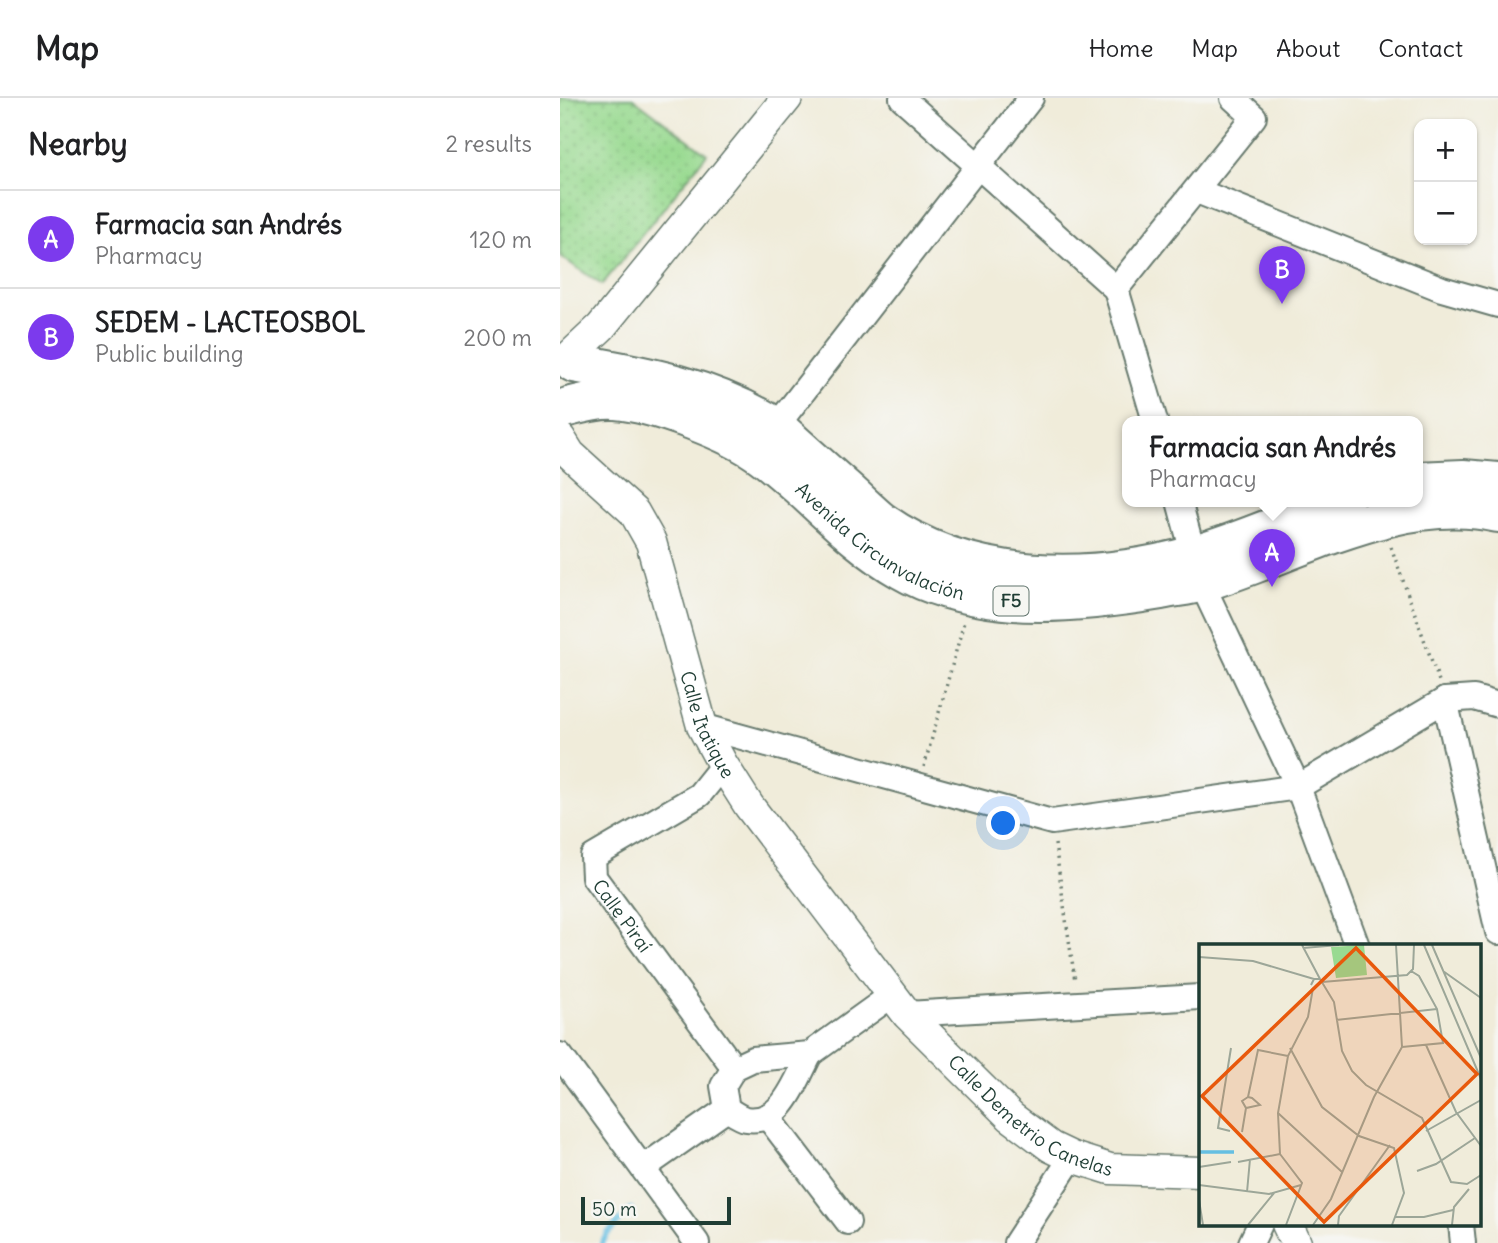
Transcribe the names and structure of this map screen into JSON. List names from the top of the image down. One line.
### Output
{"streets":{"highway":["Avenida Circunvalación","F5"],"street":["Calle Itatique","Calle Piraí","Calle Demetrio Canelas"]},"crossings":[["Avenida Circunvalación","Calle Itatique"],["Calle Itatique","Calle Piraí"],["Calle Itatique","Calle Demetrio Canelas"]],"scale_bar":"50 m","page":{"header":"Map","nav":["Home","Map","About","Contact"],"heading":["Nearby","2 results"],"map_buttons":["+","−"],"list":[{"mark":"A","name":"Farmacia san Andrés","note":"Pharmacy","value":"120 m"},{"mark":"B","name":"SEDEM - LACTEOSBOL","note":"Public building","value":"200 m"}],"pins":["B","A"],"popup":["Farmacia san Andrés","Pharmacy"],"scale":"50 m"}}
